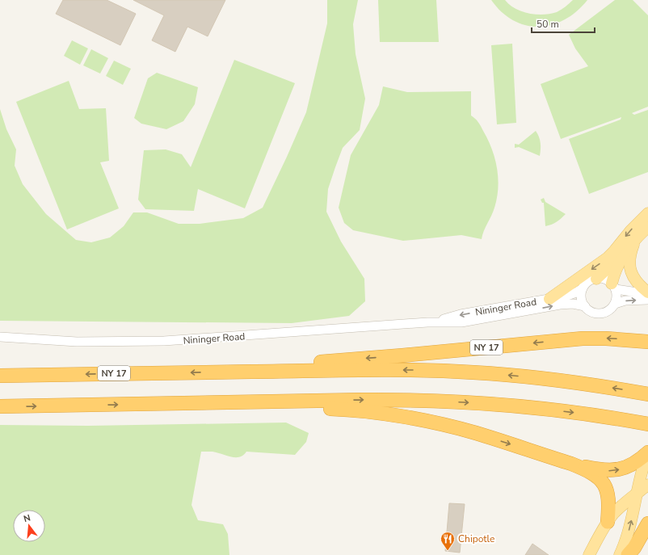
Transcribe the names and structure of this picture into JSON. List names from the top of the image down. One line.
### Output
{"streets":{"highway":["NY 17"],"street":["Nininger Road"]},"places":{"restaurant":["Chipotle"]},"scale_bar":"50 m","north":"top"}
